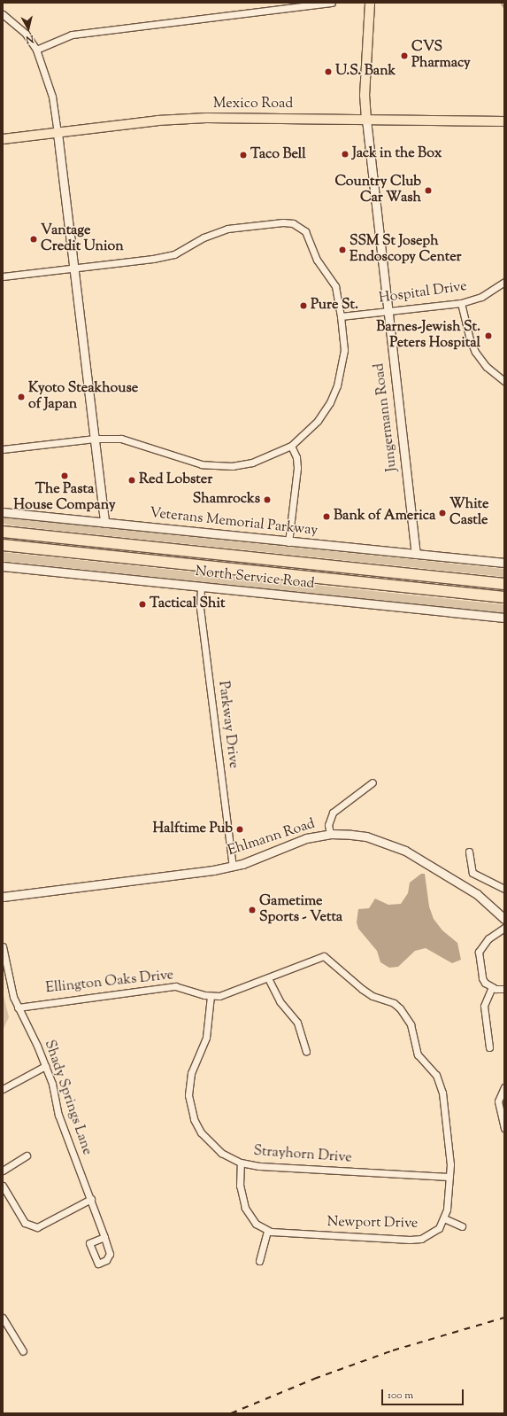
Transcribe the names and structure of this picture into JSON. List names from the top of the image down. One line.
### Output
{"streets":{"main road":["Mexico Road","Jungermann Road"],"street":["Hospital Drive","Veterans Memorial Parkway","North Service Road","Parkway Drive","Ehlmann Road","Ellington Oaks Drive","Shady Springs Lane","Strayhorn Drive","Newport Drive"]},"crossings":[["Mexico Road","Jungermann Road"],["Hospital Drive","Jungermann Road"],["Jungermann Road","Veterans Memorial Parkway"],["North Service Road","Parkway Drive"],["Parkway Drive","Ehlmann Road"],["Ellington Oaks Drive","Shady Springs Lane"],["Ellington Oaks Drive","Strayhorn Drive"]],"places":["CVS Pharmacy","U.S. Bank","Jack in the Box","Taco Bell","Country Club Car Wash","Vantage Credit Union","SSM St Joseph Endoscopy Center","Pure St.","Barnes-Jewish St. Peters Hospital","Kyoto Steakhouse of Japan","The Pasta House Company","Red Lobster","Shamrocks","White Castle","Bank of America","Tactical Shit","Halftime Pub","Gametime Sports - Vetta"],"scale_bar":"100 m","north":"bottom"}
